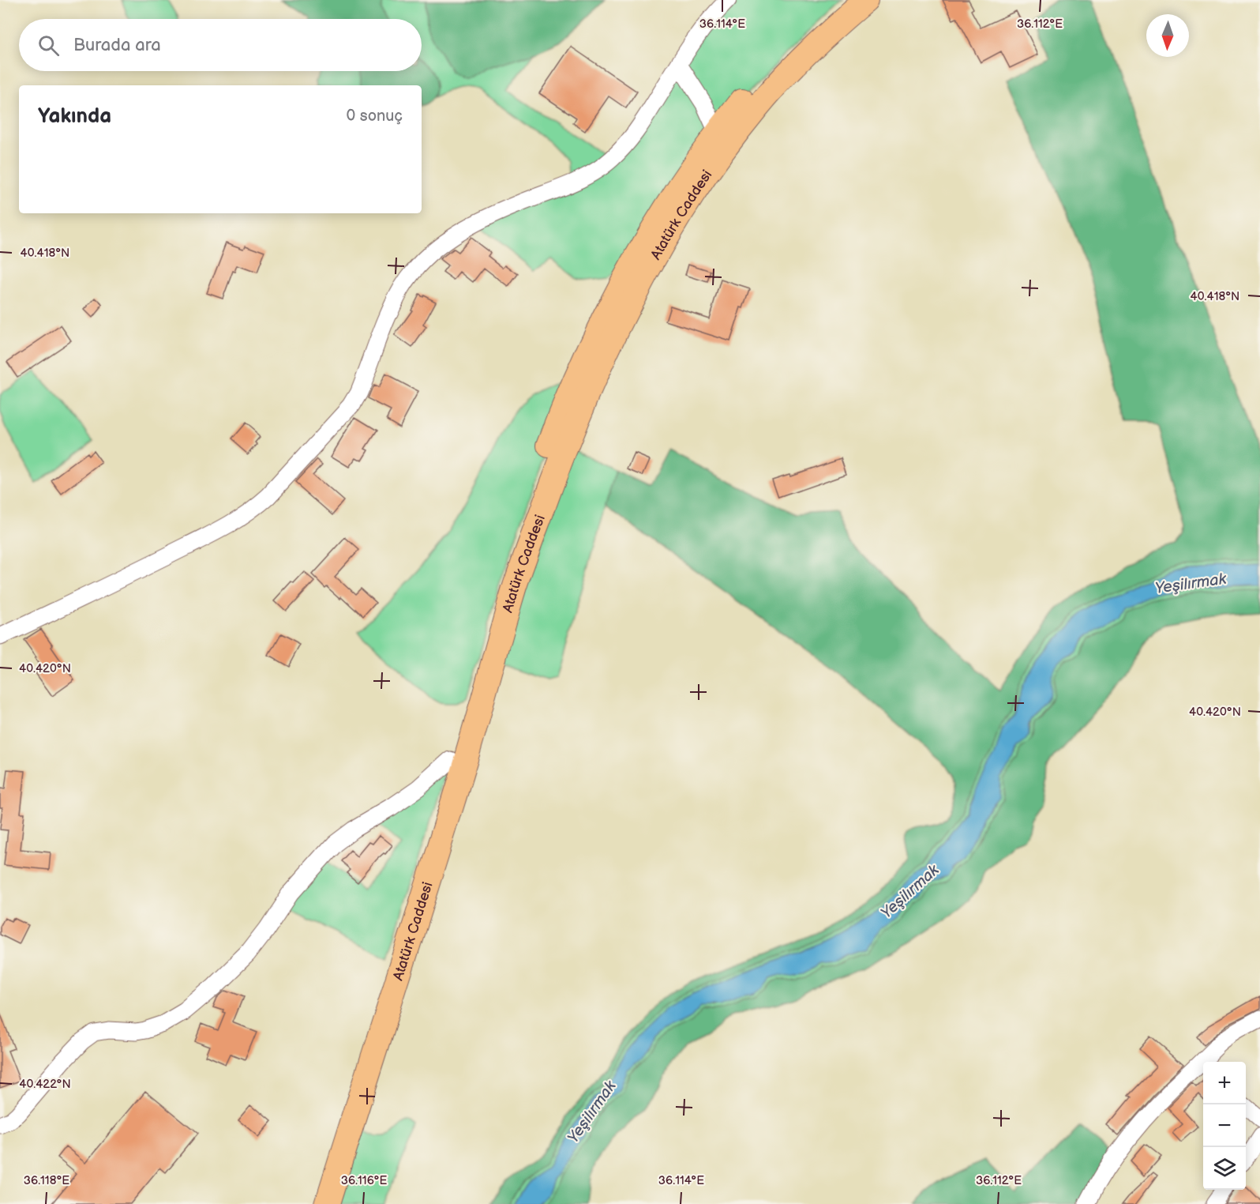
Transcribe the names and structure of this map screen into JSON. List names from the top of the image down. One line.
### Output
{"streets":{"highway":["Atatürk Caddesi"]},"water":["Yeşilırmak"],"north":"bottom","page":{"search":"Burada ara","heading":["Yakında","0 sonuç"],"map_buttons":["+","−"]},"coordinates":["36.114°E","36.112°E","40.418°N","40.420°N","40.422°N","36.118°E","36.116°E"]}
